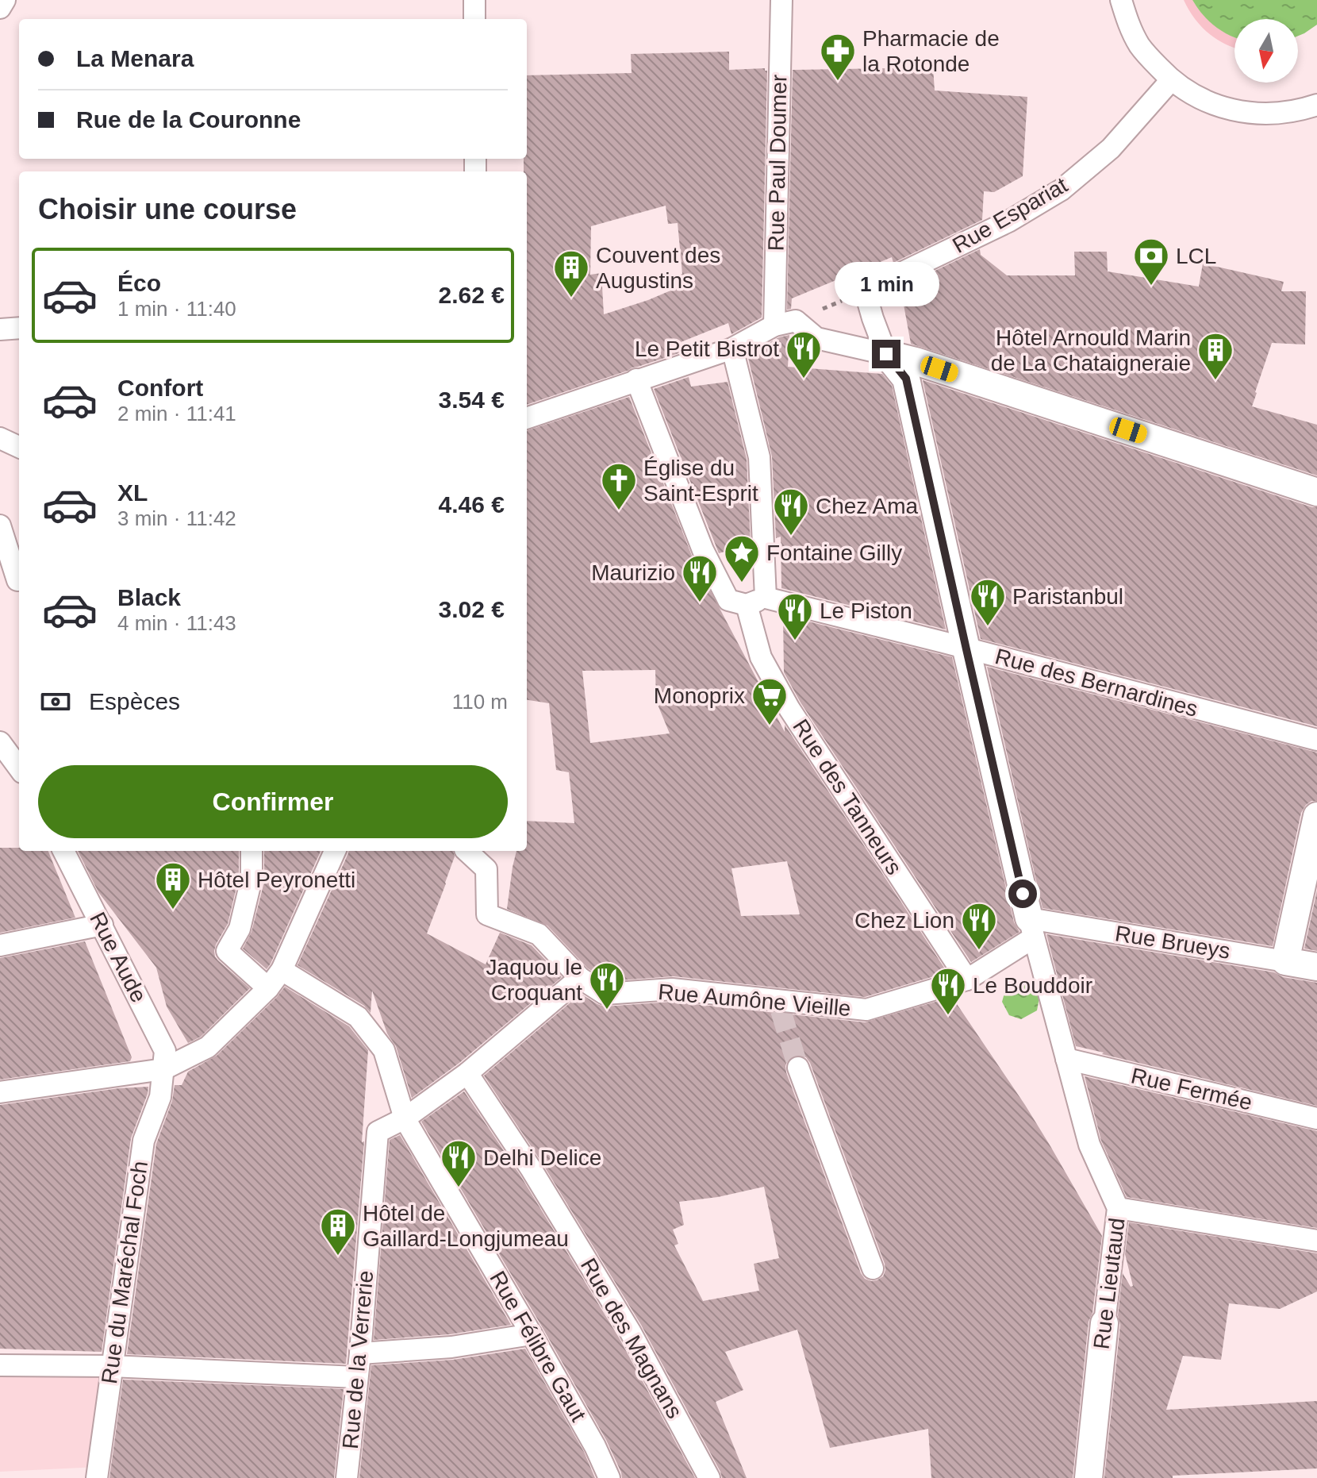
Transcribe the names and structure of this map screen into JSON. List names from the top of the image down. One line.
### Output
{"streets":{"street":["Rue Paul Doumer","Rue Espariat","Rue des Bernardines","Rue des Tanneurs","Rue Brueys","Rue Aude","Rue Aumône Vieille","Rue Fermée","Rue du Maréchal Foch","Rue Lieutaud","Rue des Magnans","Rue Félibre Gaut","Rue de la Verrerie"]},"crossings":[["Rue des Bernardines","Rue des Tanneurs"],["Rue des Tanneurs","Rue Aumône Vieille"],["Rue Brueys","Rue Aumône Vieille"],["Rue Brueys","Rue Lieutaud"],["Rue Aude","Rue du Maréchal Foch"],["Rue Aumône Vieille","Rue Lieutaud"],["Rue Fermée","Rue Lieutaud"],["Rue Félibre Gaut","Rue de la Verrerie"]],"places":{"pharmacy":["Pharmacie de la Rotonde"],"bank":["LCL"],"building":["Couvent des Augustins","Hôtel Arnould Marin de La Chataigneraie","Hôtel Peyronetti","Hôtel de Gaillard-Longjumeau"],"restaurant":["Le Petit Bistrot","Chez Ama","Maurizio","Paristanbul","Le Piston","Chez Lion","Jaquou le Croquant","Le Bouddoir","Delhi Delice"],"church":["Église du Saint-Esprit"],"place":["Fontaine Gilly"],"supermarket":["Monoprix"]},"north":"bottom","page":{"banner":["La Menara","Rue de la Couronne"],"heading":"Choisir une course","list":[{"name":"Éco","note":"1 min · 11:40","value":"2.62 €"},{"name":"Confort","note":"2 min · 11:41","value":"3.54 €"},{"name":"XL","note":"3 min · 11:42","value":"4.46 €"},{"name":"Black","note":"4 min · 11:43","value":"3.02 €"}],"bubble":"1 min","pay":["Espèces","110 m"],"buttons":"Confirmer"}}
